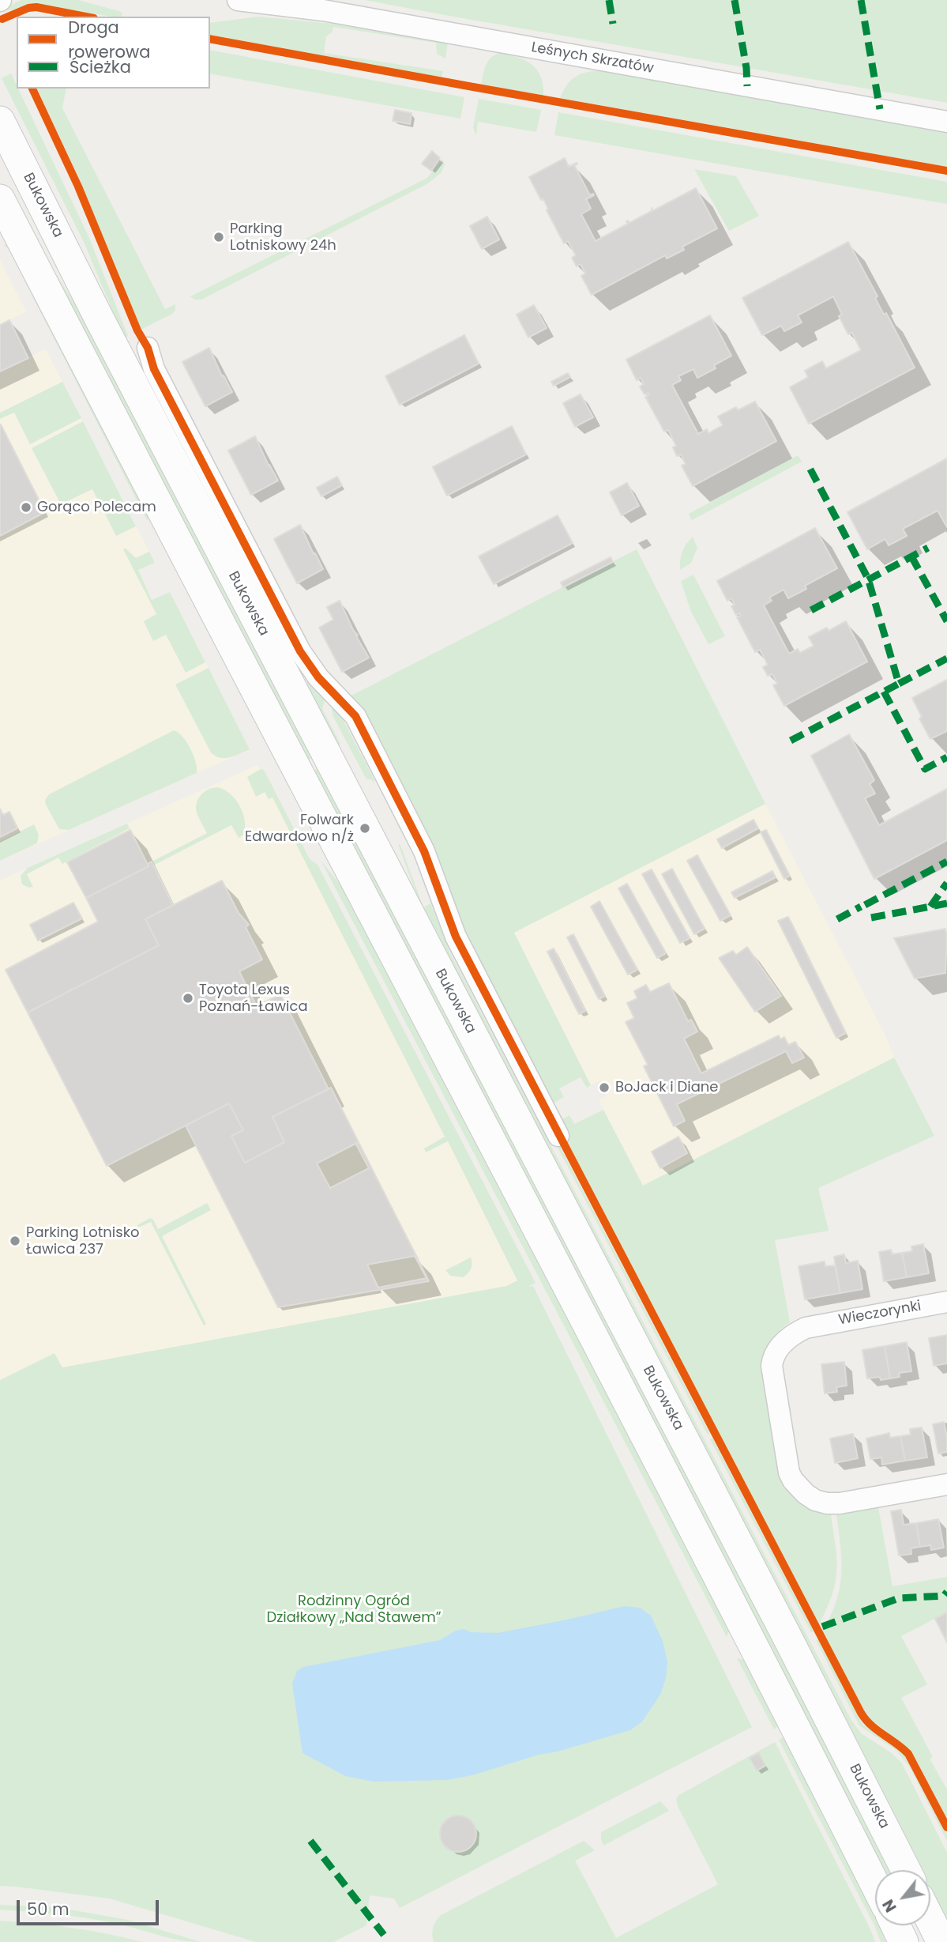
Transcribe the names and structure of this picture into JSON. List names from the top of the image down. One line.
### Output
{"streets":{"main road":["Bukowska"],"street":["Leśnych Skrzatów","Wieczorynki"]},"parks":["Rodzinny Ogród Działkowy „Nad Stawem”"],"places":["Parking Lotniskowy 24h","Gorąco Polecam","Folwark Edwardowo n/ż","Toyota Lexus Poznań-Ławica","BoJack i Diane","Parking Lotnisko Ławica 237"],"legend":["Droga rowerowa","Ścieżka"],"scale_bar":"50 m","north":"bottom left"}
